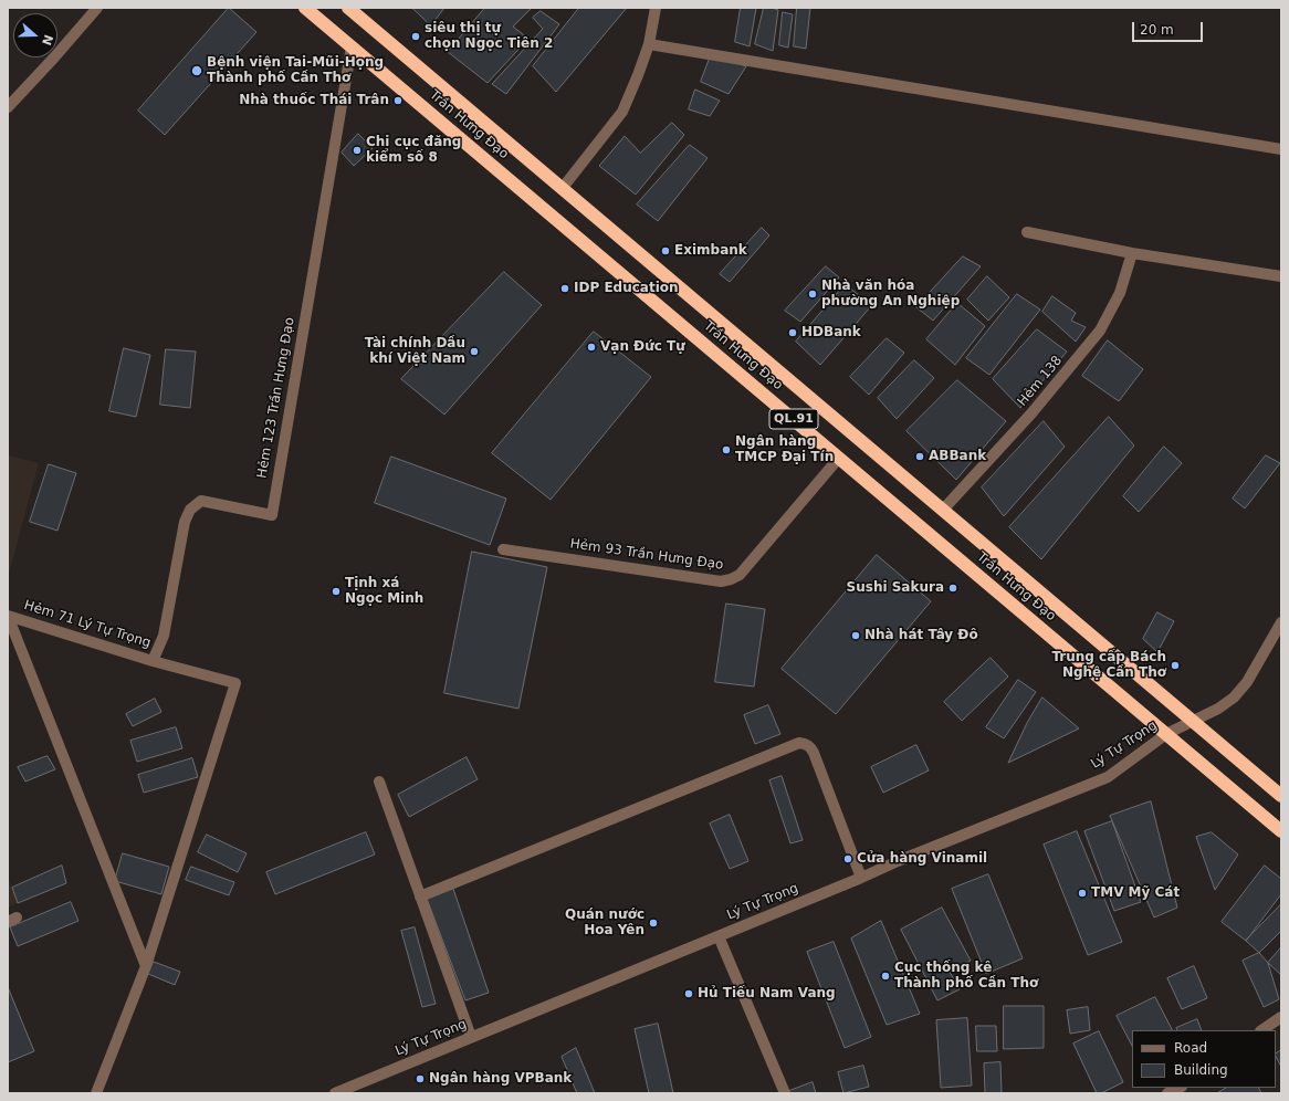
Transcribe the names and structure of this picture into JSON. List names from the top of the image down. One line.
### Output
{"streets":{"highway":["Trần Hưng Đạo","QL.91"],"street":["Hẻm 138","Hẻm 123 Trần Hưng Đạo","Hẻm 93 Trần Hưng Đạo","Hẻm 71 Lý Tự Trọng","Lý Tự Trọng"]},"crossings":[["Trần Hưng Đạo","Hẻm 138"],["Trần Hưng Đạo","Hẻm 123 Trần Hưng Đạo"],["Trần Hưng Đạo","Hẻm 93 Trần Hưng Đạo"],["Trần Hưng Đạo","Lý Tự Trọng"],["Hẻm 123 Trần Hưng Đạo","Hẻm 71 Lý Tự Trọng"]],"places":["siêu thị tự chọn Ngọc Tiên 2","Bệnh viện Tai-Mũi-Họng Thành phố Cần Thơ","Nhà thuốc Thái Trân","Chi cục đăng kiểm số 8","Eximbank","IDP Education","Nhà văn hóa phường An Nghiệp","HDBank","Vạn Đức Tự","Tài chính Dầu khí Việt Nam","Ngân hàng TMCP Đại Tín","ABBank","Sushi Sakura","Tịnh xá Ngọc Minh","Nhà hát Tây Đô","Trung cấp Bách Nghệ Cần Thơ","Cửa hàng Vinamil","TMV Mỹ Cát","Quán nước Hoa Yên","Cục thống kê Thành phố Cần Thơ","Hủ Tiếu Nam Vang","Ngân hàng VPBank"],"legend":["Road","Building"],"scale_bar":"20 m","north":"right"}
